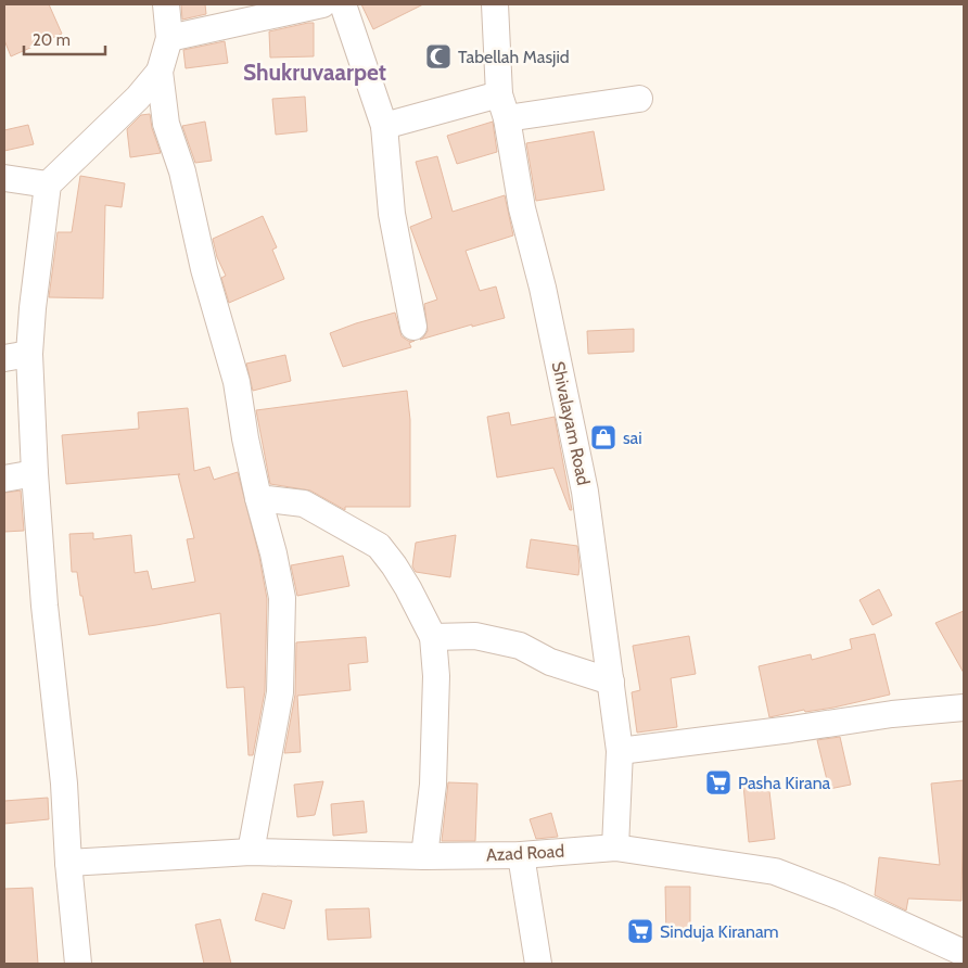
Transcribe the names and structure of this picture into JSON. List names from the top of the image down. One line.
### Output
{"streets":{"street":["Shivalayam Road","Azad Road"]},"crossings":[["Shivalayam Road","Azad Road"]],"districts":["Shukruvaarpet"],"places":{"mosque":["Tabellah Masjid"],"shop":["sai"],"supermarket":["Pasha Kirana","Sinduja Kiranam"]},"scale_bar":"20 m"}
